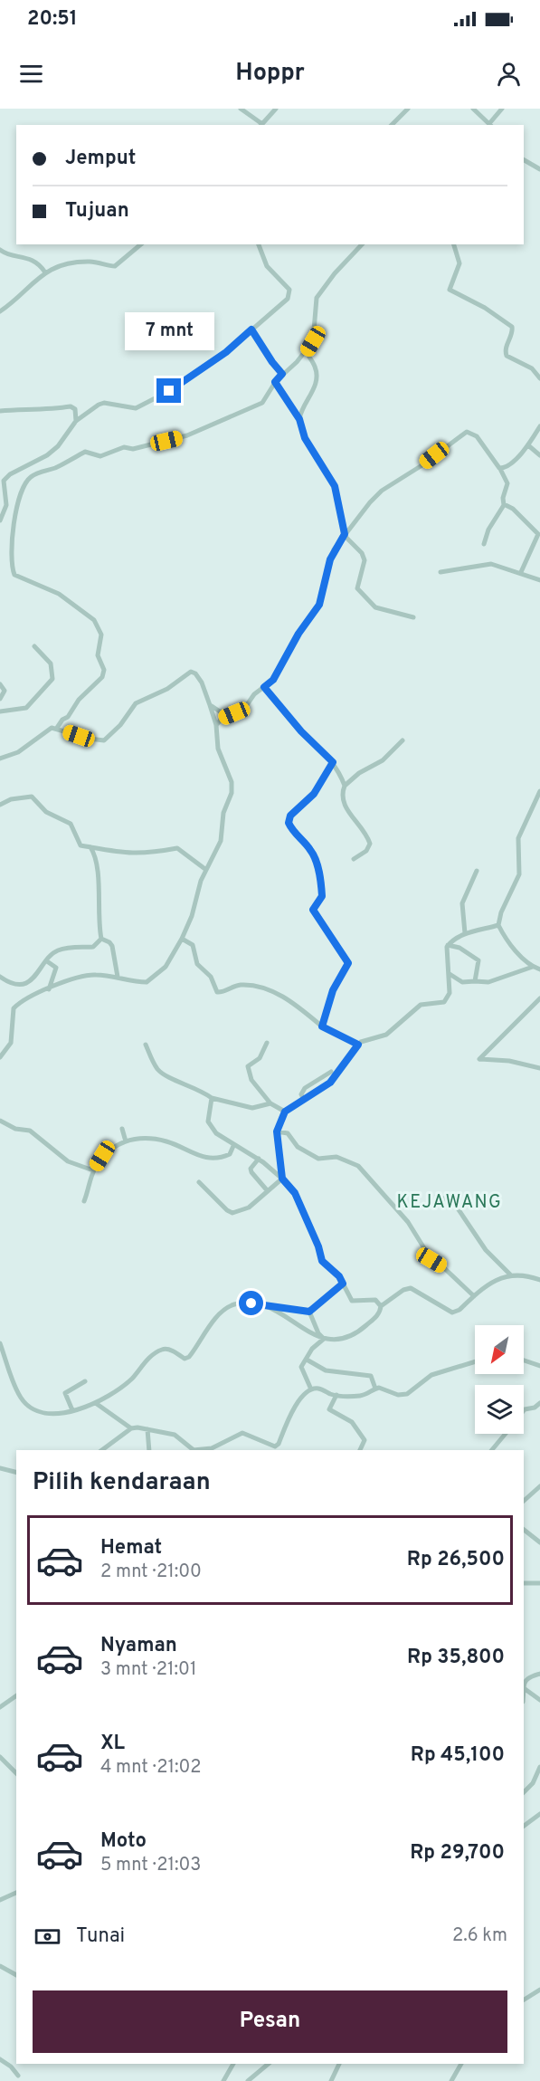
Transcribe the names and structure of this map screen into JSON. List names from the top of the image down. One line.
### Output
{"districts":["KEJAWANG"],"north":"bottom left","page":{"status":"20:51","header":"Hoppr","banner":["Jemput","Tujuan"],"bubble":"7 mnt","heading":"Pilih kendaraan","list":[{"name":"Hemat","note":"2 mnt · 21:00","value":"Rp 26,500"},{"name":"Nyaman","note":"3 mnt · 21:01","value":"Rp 35,800"},{"name":"XL","note":"4 mnt · 21:02","value":"Rp 45,100"},{"name":"Moto","note":"5 mnt · 21:03","value":"Rp 29,700"}],"pay":["Tunai","2.6 km"],"buttons":"Pesan"}}
